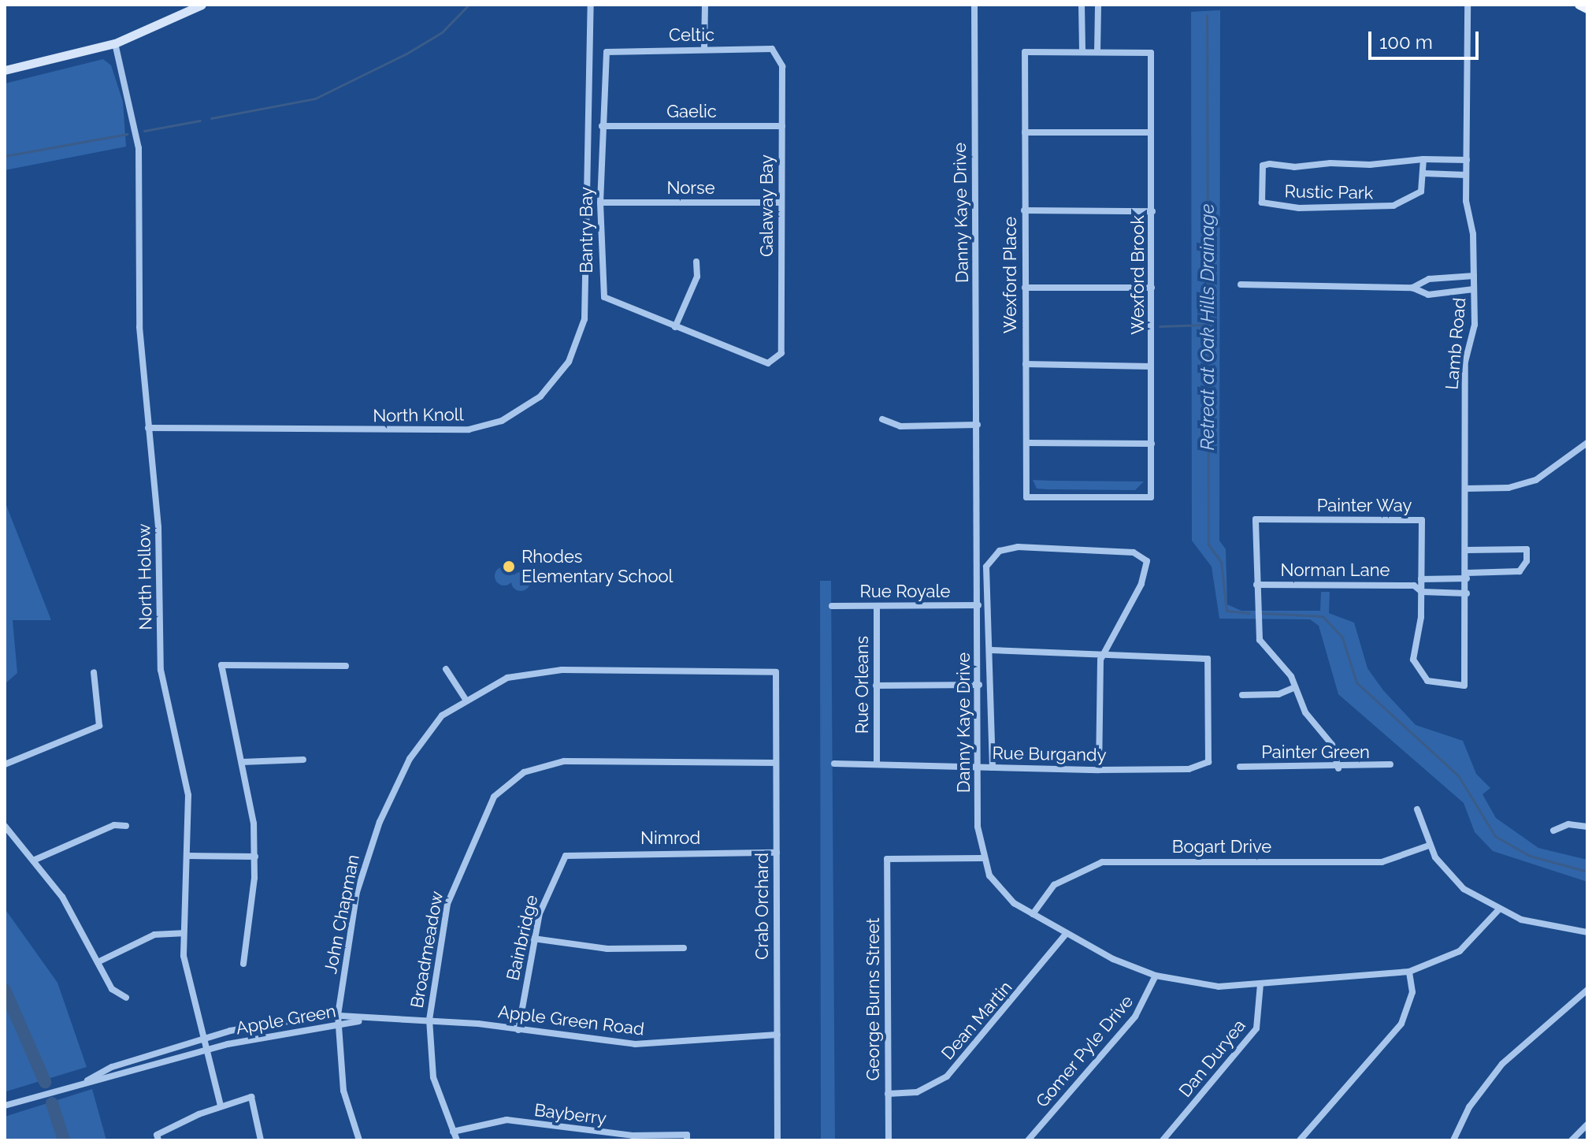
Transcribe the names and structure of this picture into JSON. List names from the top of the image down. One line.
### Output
{"streets":{"street":["Celtic","Gaelic","Norse","Rustic Park","Galaway Bay","Danny Kaye Drive","Bantry Bay","Wexford Place","Wexford Brook","Lamb Road","North Knoll","Painter Way","Norman Lane","North Hollow","Rue Royale","Rue Orleans","Painter Green","Rue Burgandy","Nimrod","Bogart Drive","Crab Orchard","John Chapman","Bainbridge","Broadmeadow","George Burns Street","Apple Green","Apple Green Road","Dean Martin","Gomer Pyle Drive","Dan Duryea","Bayberry"]},"crossings":[["Celtic","Galaway Bay"],["Celtic","Bantry Bay"],["Gaelic","Galaway Bay"],["Gaelic","Bantry Bay"],["Norse","Galaway Bay"],["Norse","Bantry Bay"],["Rustic Park","Lamb Road"],["Galaway Bay","Bantry Bay"],["Danny Kaye Drive","Rue Royale"],["Danny Kaye Drive","Rue Burgandy"],["Danny Kaye Drive","Bogart Drive"],["Danny Kaye Drive","George Burns Street"],["Danny Kaye Drive","Dean Martin"],["Danny Kaye Drive","Gomer Pyle Drive"],["Danny Kaye Drive","Dan Duryea"],["Wexford Place","Wexford Brook"],["Lamb Road","Painter Way"],["North Knoll","North Hollow"],["Painter Way","Norman Lane"],["Painter Way","Painter Green"],["North Hollow","Apple Green"],["Rue Royale","Rue Orleans"],["Rue Orleans","Rue Burgandy"],["Nimrod","Crab Orchard"],["Nimrod","Bainbridge"],["Crab Orchard","John Chapman"],["Crab Orchard","Broadmeadow"],["Crab Orchard","Apple Green Road"],["John Chapman","Apple Green"],["Bainbridge","Apple Green Road"],["Broadmeadow","Apple Green Road"],["Broadmeadow","Bayberry"],["George Burns Street","Dean Martin"],["Apple Green","Apple Green Road"]],"water":["Retreat at Oak Hills Drainage"],"places":["Rhodes Elementary School"],"scale_bar":"100 m"}
